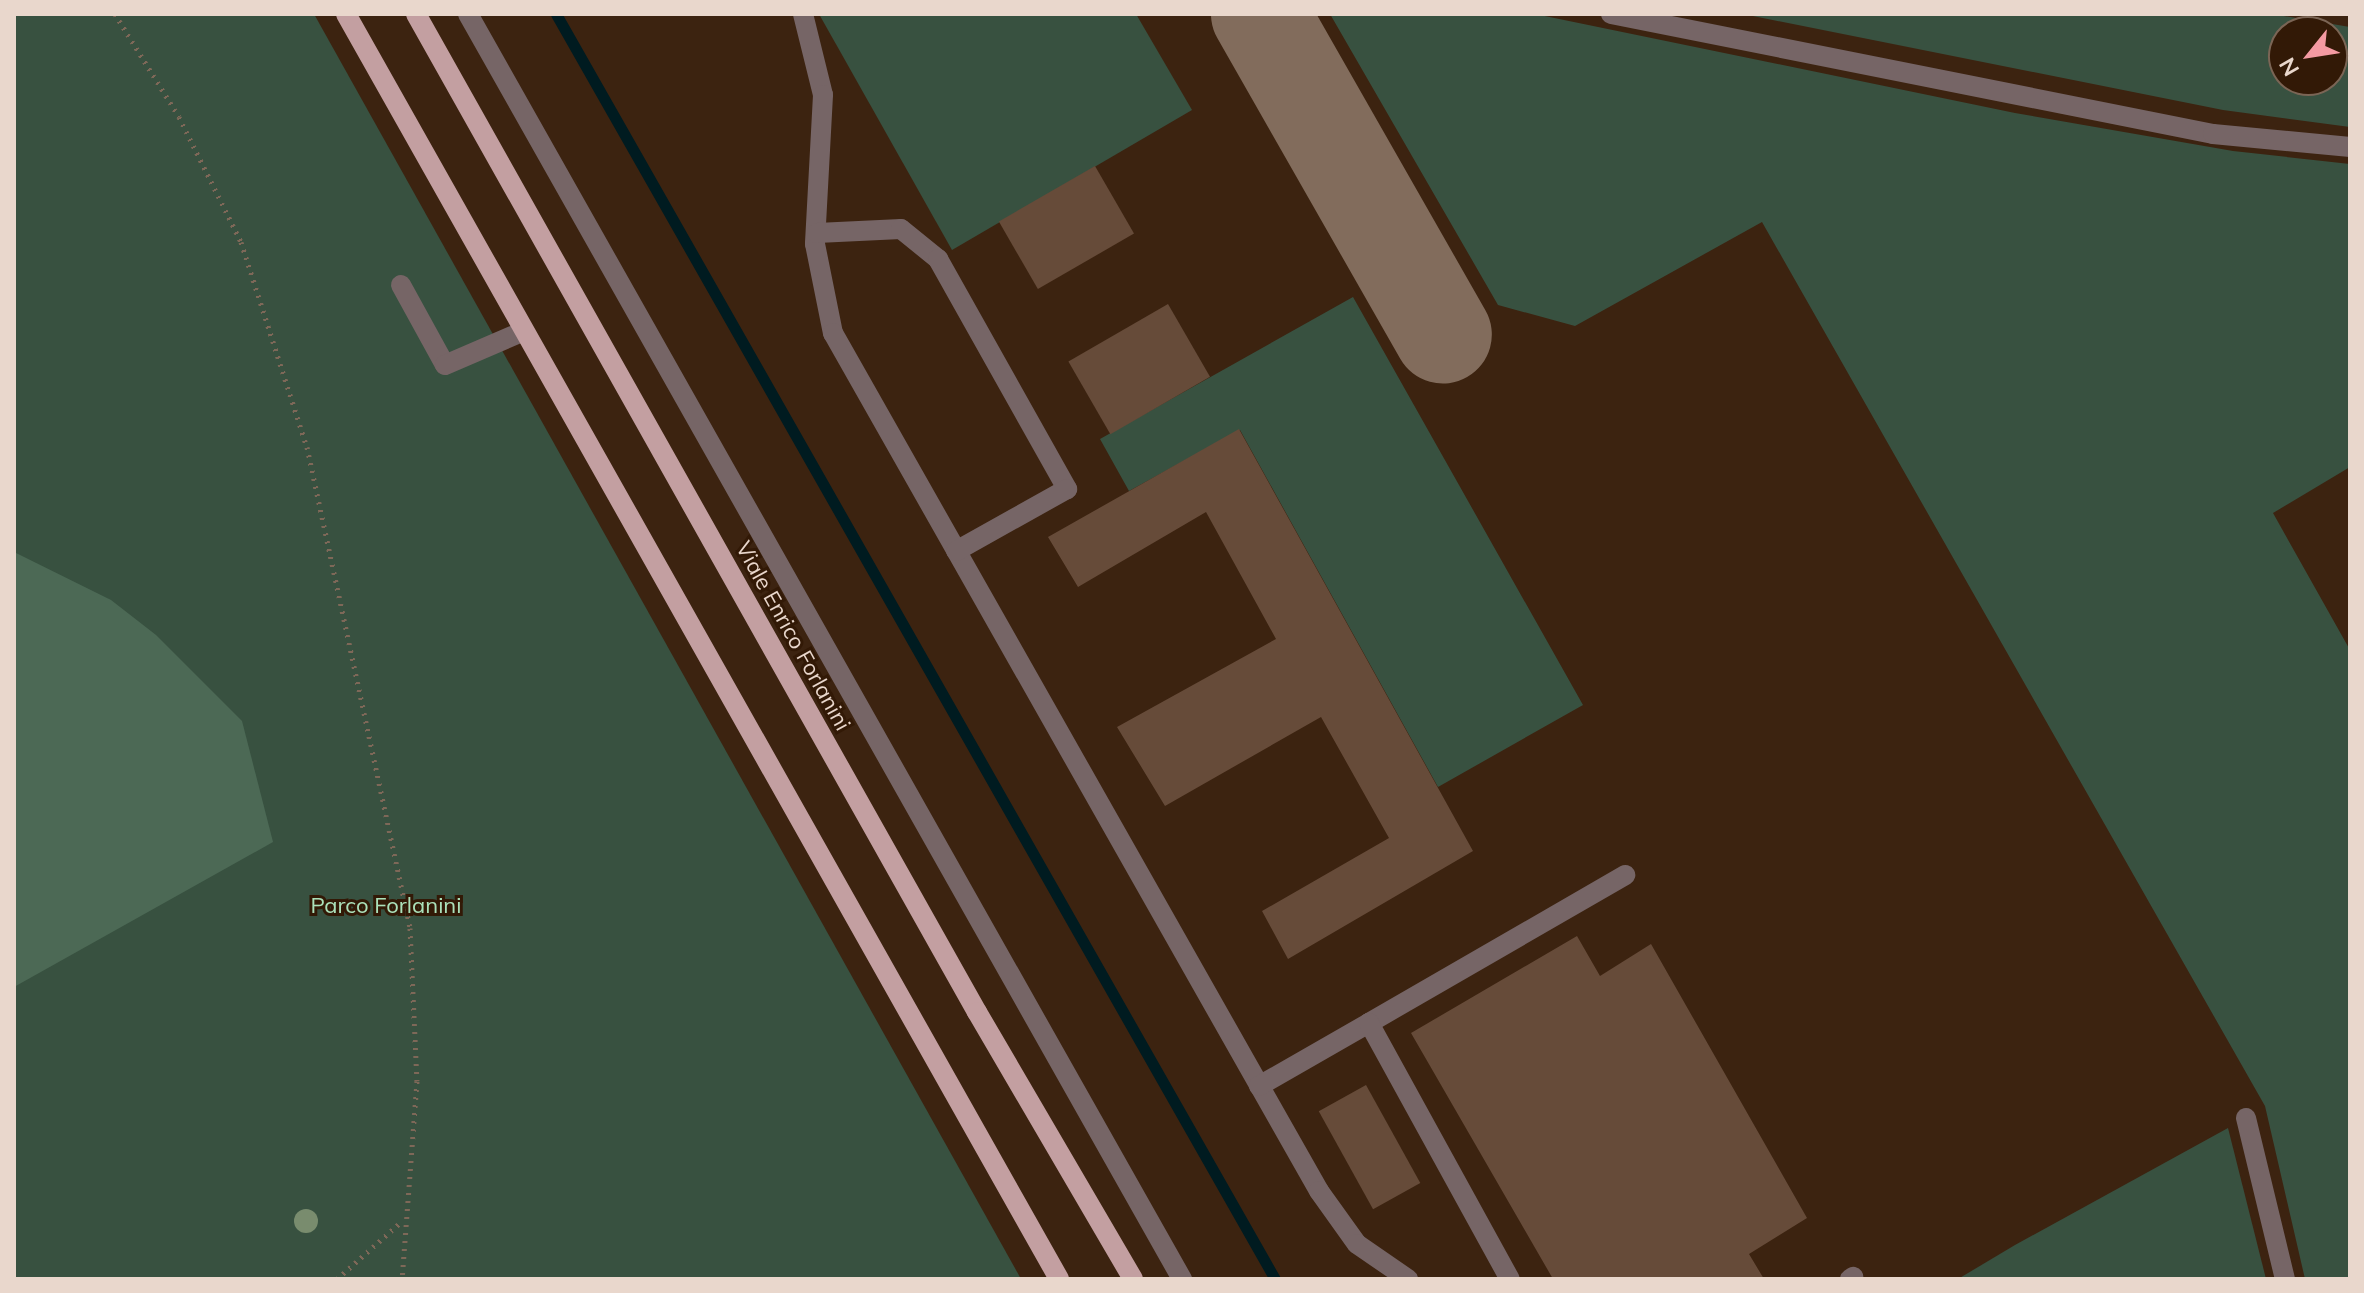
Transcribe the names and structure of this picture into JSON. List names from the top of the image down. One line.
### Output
{"streets":{"main road":["Viale Enrico Forlanini"]},"parks":["Parco Forlanini"],"north":"bottom left"}
